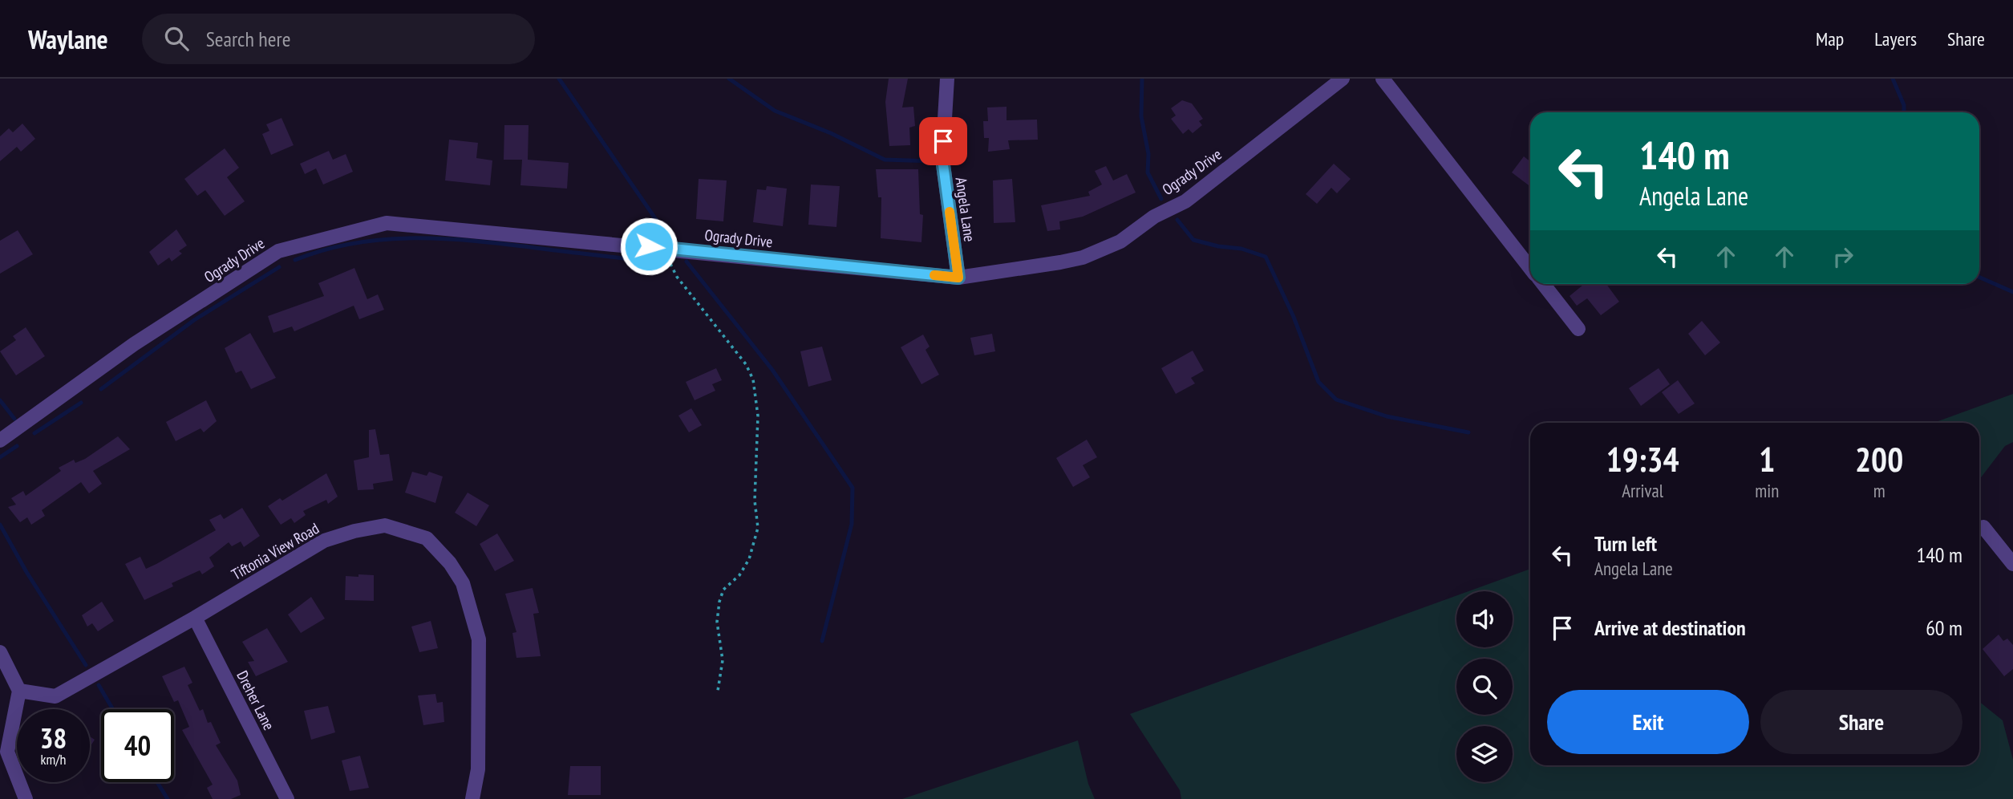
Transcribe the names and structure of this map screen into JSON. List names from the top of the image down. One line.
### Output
{"streets":{"street":["Ogrady Drive","Angela Lane","Tiftonia View Road","Dreher Lane"]},"crossings":[["Ogrady Drive","Angela Lane"],["Tiftonia View Road","Dreher Lane"]],"page":{"header":"Waylane","search":"Search here","nav":["Map","Layers","Share"],"turn":["140 m","Angela Lane"],"eta":["19:34","Arrival","1","min","200","m"],"list":[{"name":"Turn left","note":"Angela Lane","value":"140 m"},{"name":"Arrive at destination","value":"60 m"}],"buttons":["Exit","Share"],"speed":"38 km/h","limit":"40"}}
